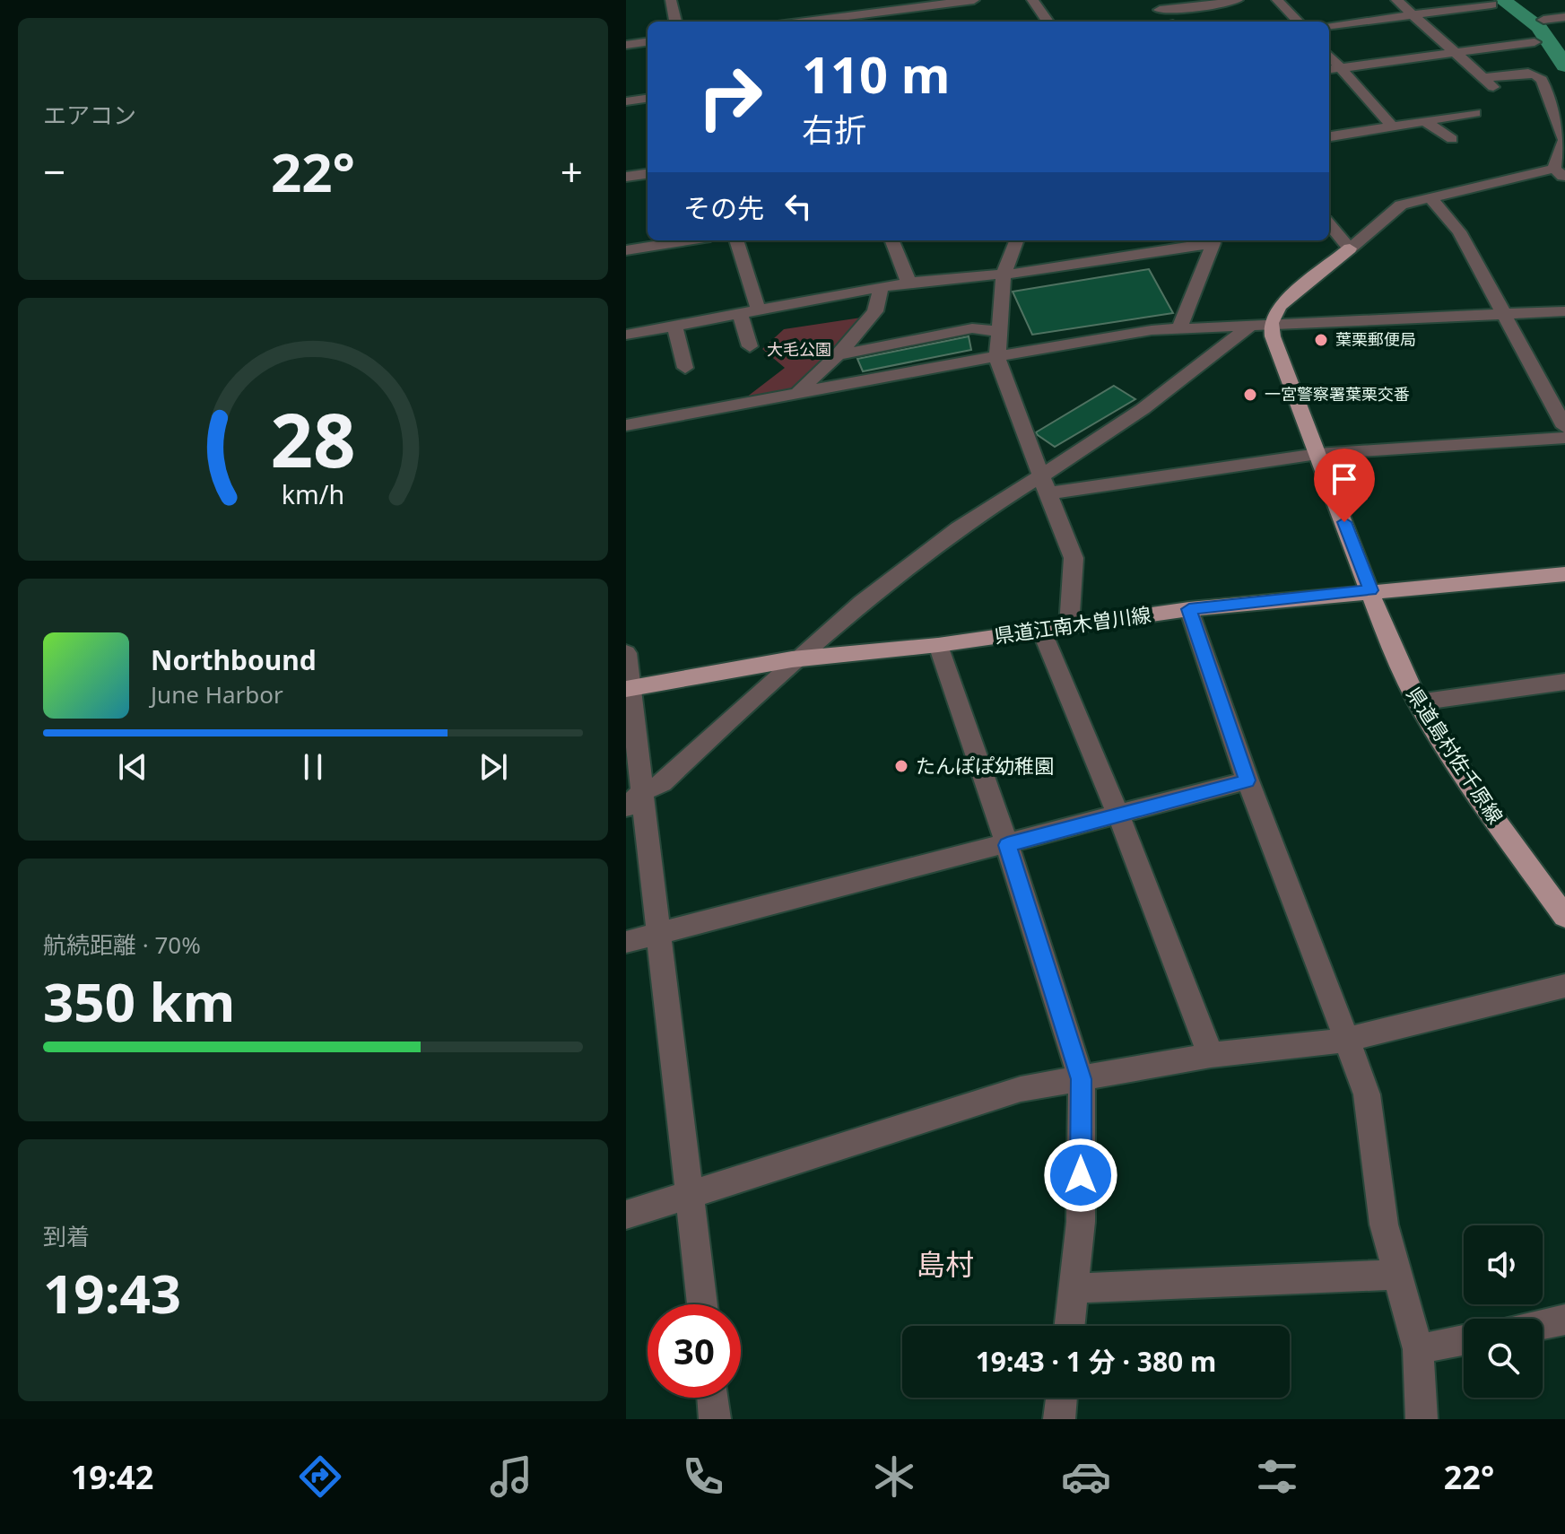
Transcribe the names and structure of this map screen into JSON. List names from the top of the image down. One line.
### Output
{"streets":{"main road":["県道江南木曽川線","県道島村佐千原線"]},"crossings":[["県道江南木曽川線","県道島村佐千原線"]],"districts":["島村"],"parks":["大毛公園"],"places":["葉栗郵便局","一宮警察署葉栗交番","たんぽぽ幼稚園"],"page":{"tile":["エアコン",["航続距離 · 70%","350 km"],["到着","19:43"]],"turn":["110 m","右折"],"heat":["−","22°","+"],"then":"その先","song":["Northbound","June Harbor"],"limit":"30","trip":"19:43 · 1 分 · 380 m","tabs":["19:42","22°"],"gauge":["28","km/h"]}}
